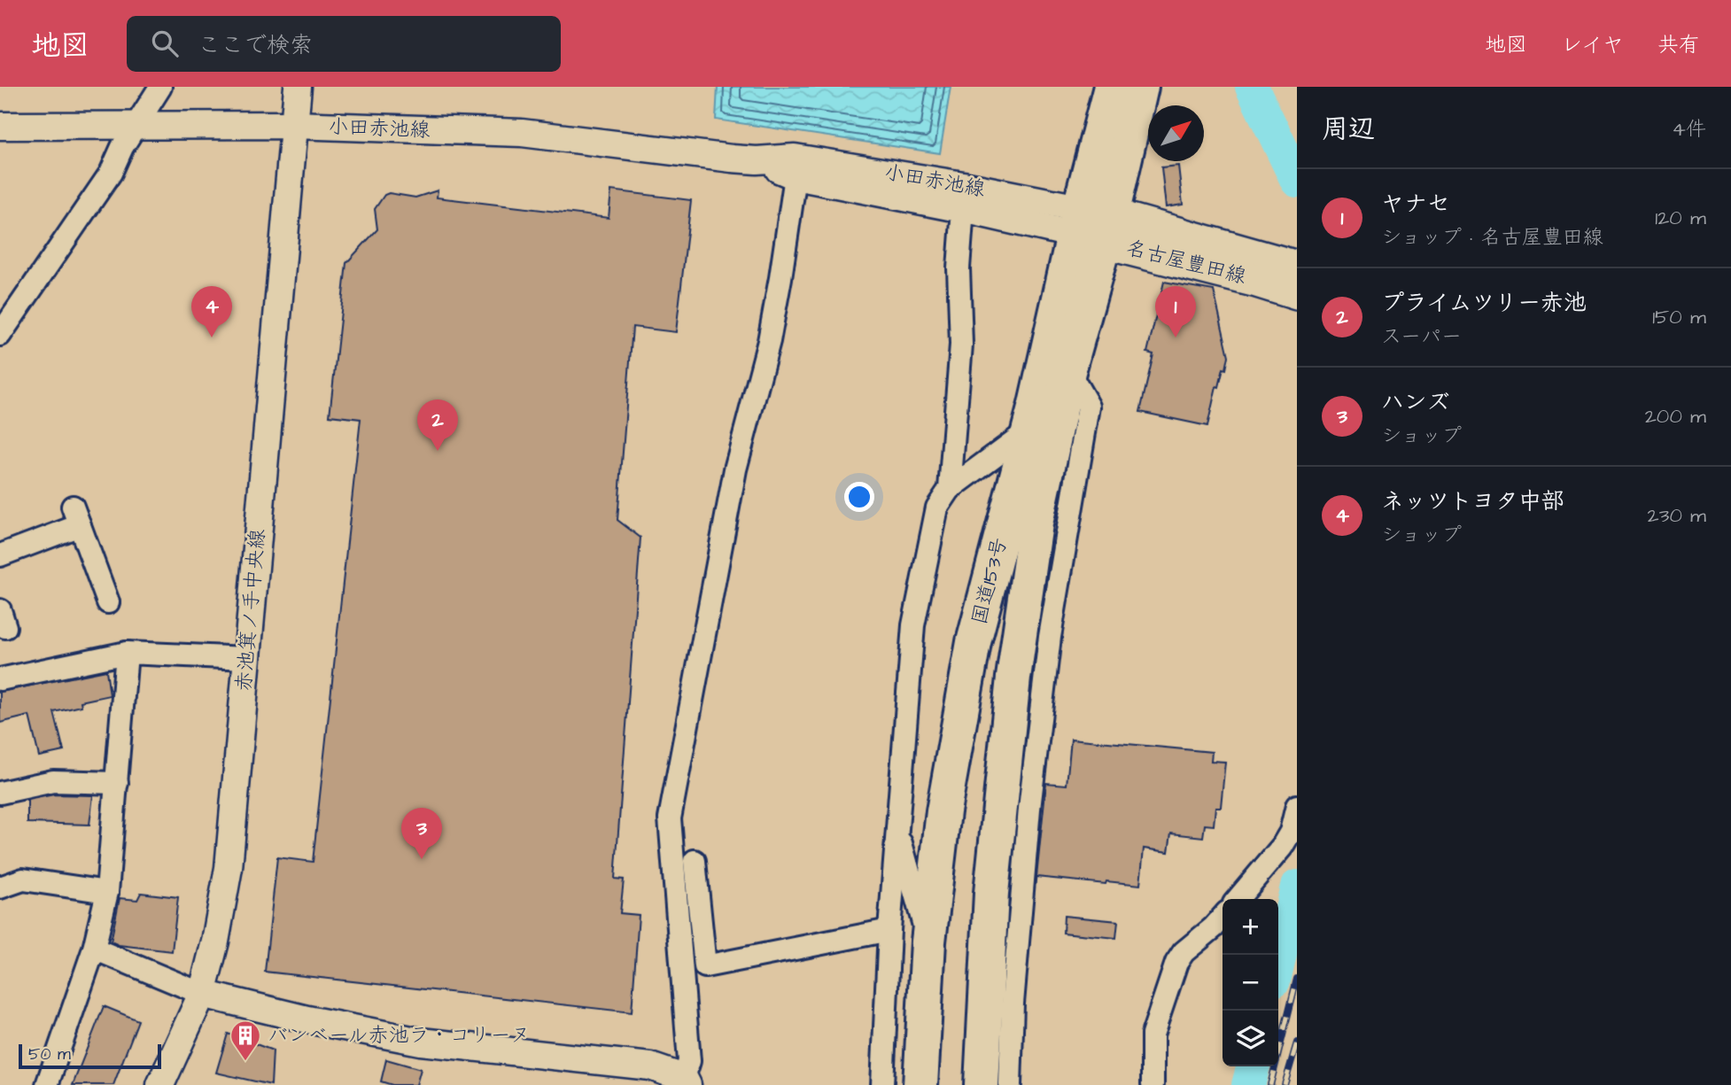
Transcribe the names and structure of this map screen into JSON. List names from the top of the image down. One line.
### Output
{"streets":{"highway":["国道153号"],"main road":["名古屋豊田線"],"street":["小田赤池線","赤池箕ノ手中央線"]},"crossings":[["小田赤池線","名古屋豊田線"],["小田赤池線","国道153号"],["小田赤池線","赤池箕ノ手中央線"],["名古屋豊田線","国道153号"]],"places":{"building":["バンベール赤池ラ・コリーヌ"]},"scale_bar":"50 m","north":"top right","page":{"header":"地図","search":"ここで検索","nav":["地図","レイヤ","共有"],"heading":["周辺","4件"],"list":[{"mark":"1","name":"ヤナセ","note":"ショップ · 名古屋豊田線","value":"120 m"},{"mark":"2","name":"プライムツリー赤池","note":"スーパー","value":"150 m"},{"mark":"3","name":"ハンズ","note":"ショップ","value":"200 m"},{"mark":"4","name":"ネッツトヨタ中部","note":"ショップ","value":"230 m"}],"pins":["1","4","2","3"],"map_buttons":["+","−"],"scale":"50 m"}}
